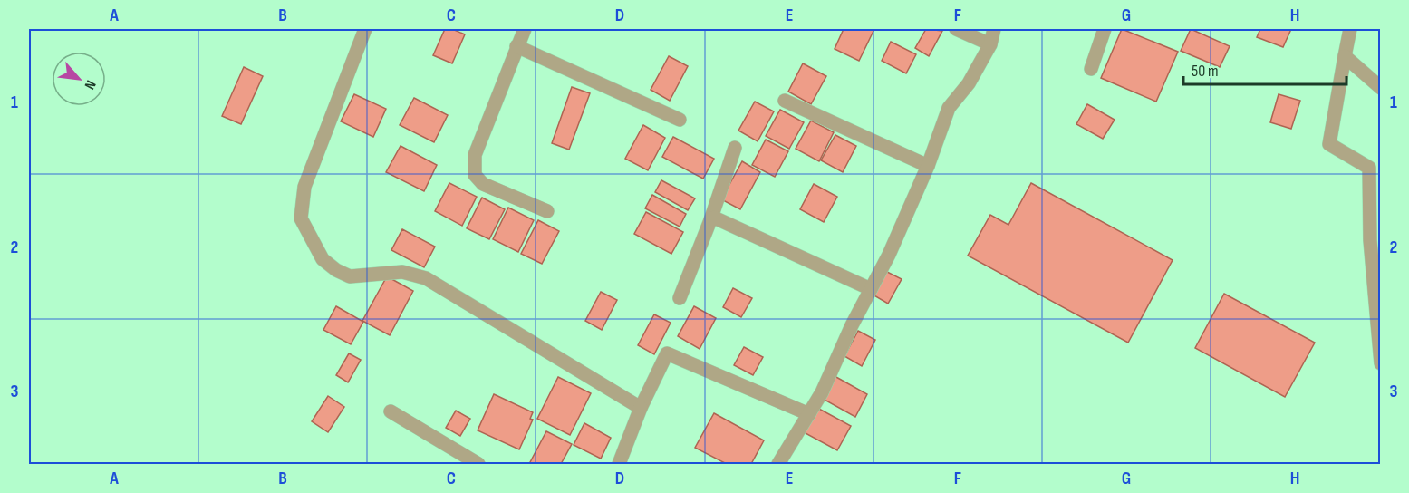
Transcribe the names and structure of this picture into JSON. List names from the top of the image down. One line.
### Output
{"scale_bar":"50 m","north":"bottom right","grid":{"columns":["A","B","C","D","E","F","G","H"],"rows":["1","2","3"]}}
